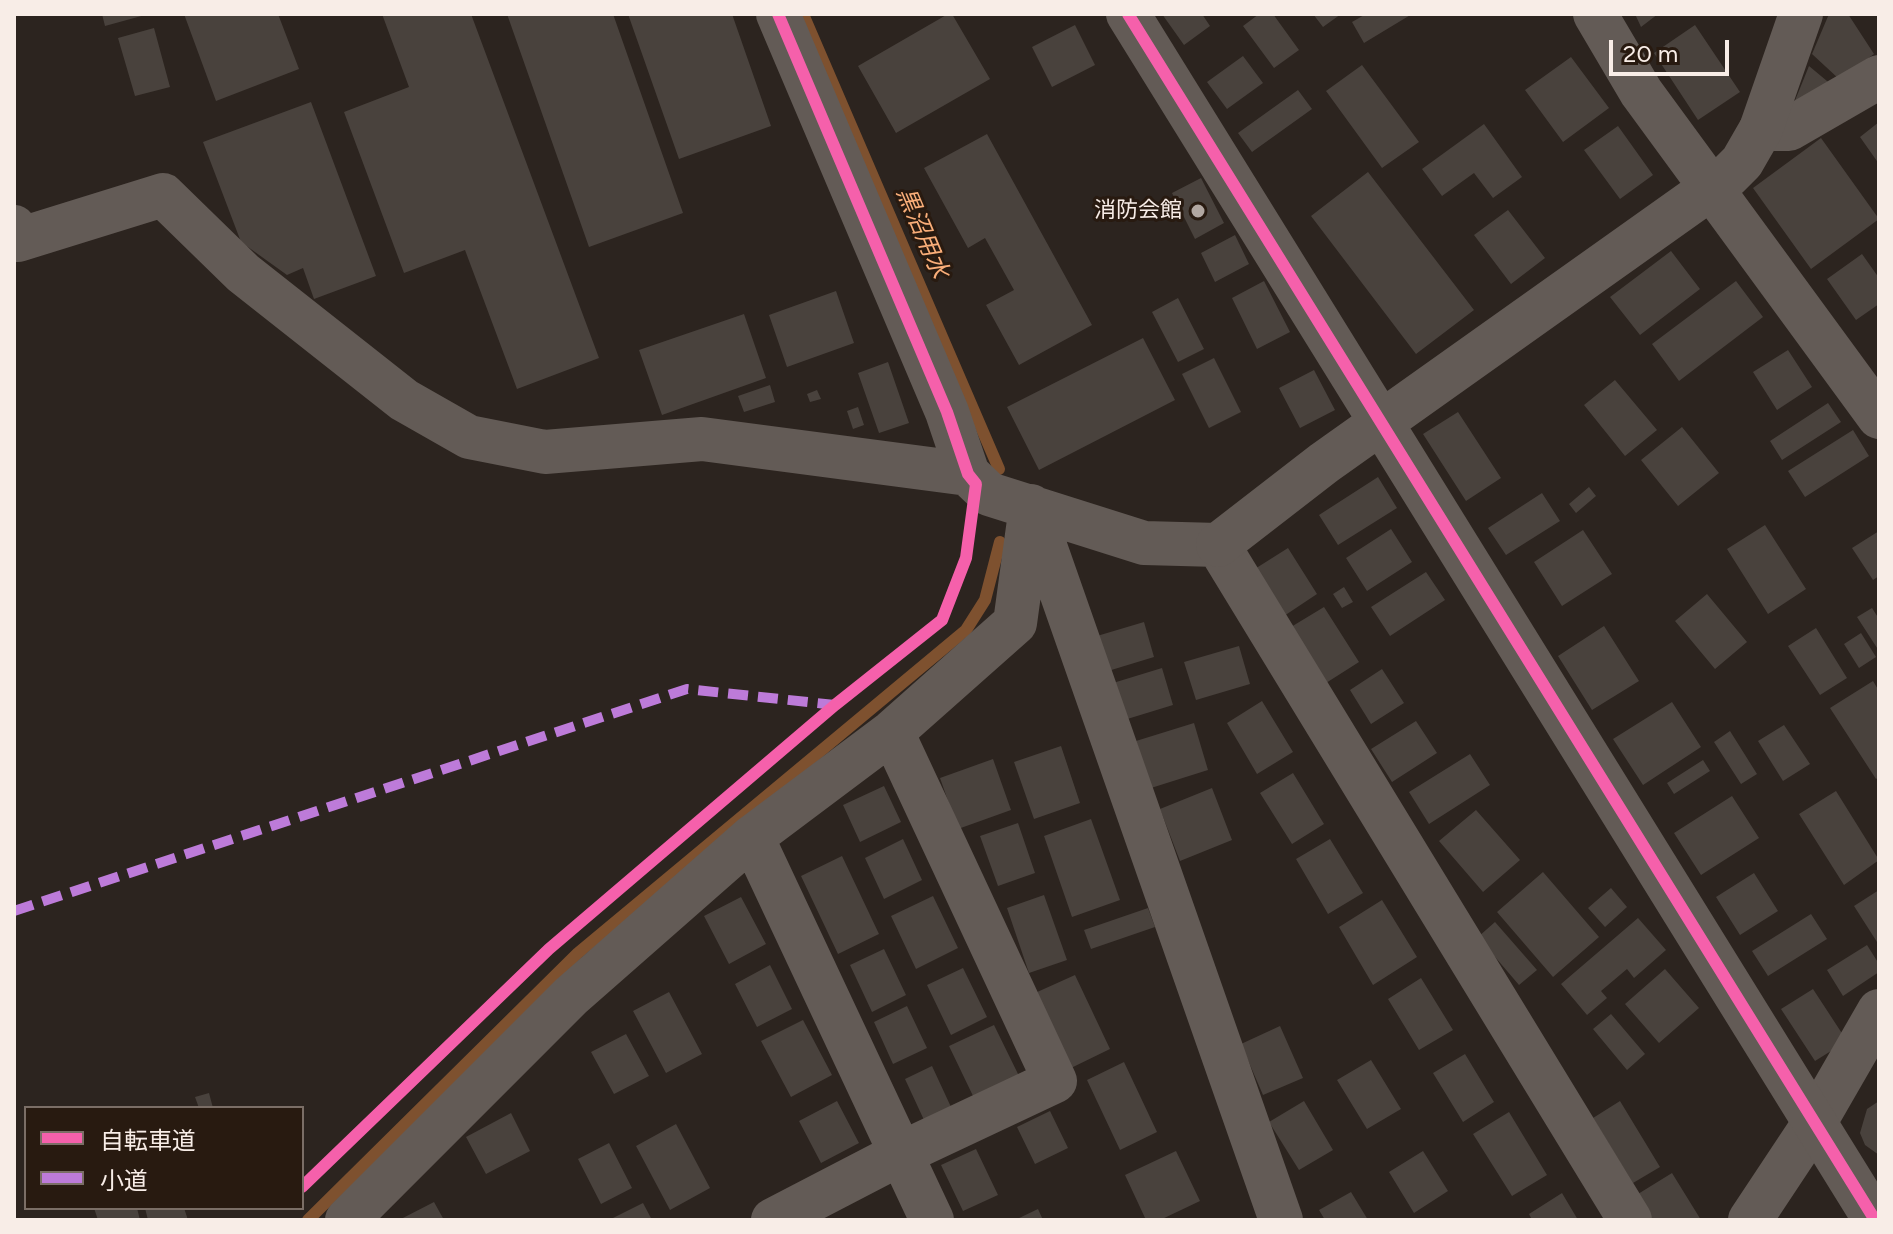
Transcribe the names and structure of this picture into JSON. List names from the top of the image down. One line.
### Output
{"water":["黒沼用水"],"places":["消防会館"],"legend":["自転車道","小道"],"scale_bar":"20 m"}
